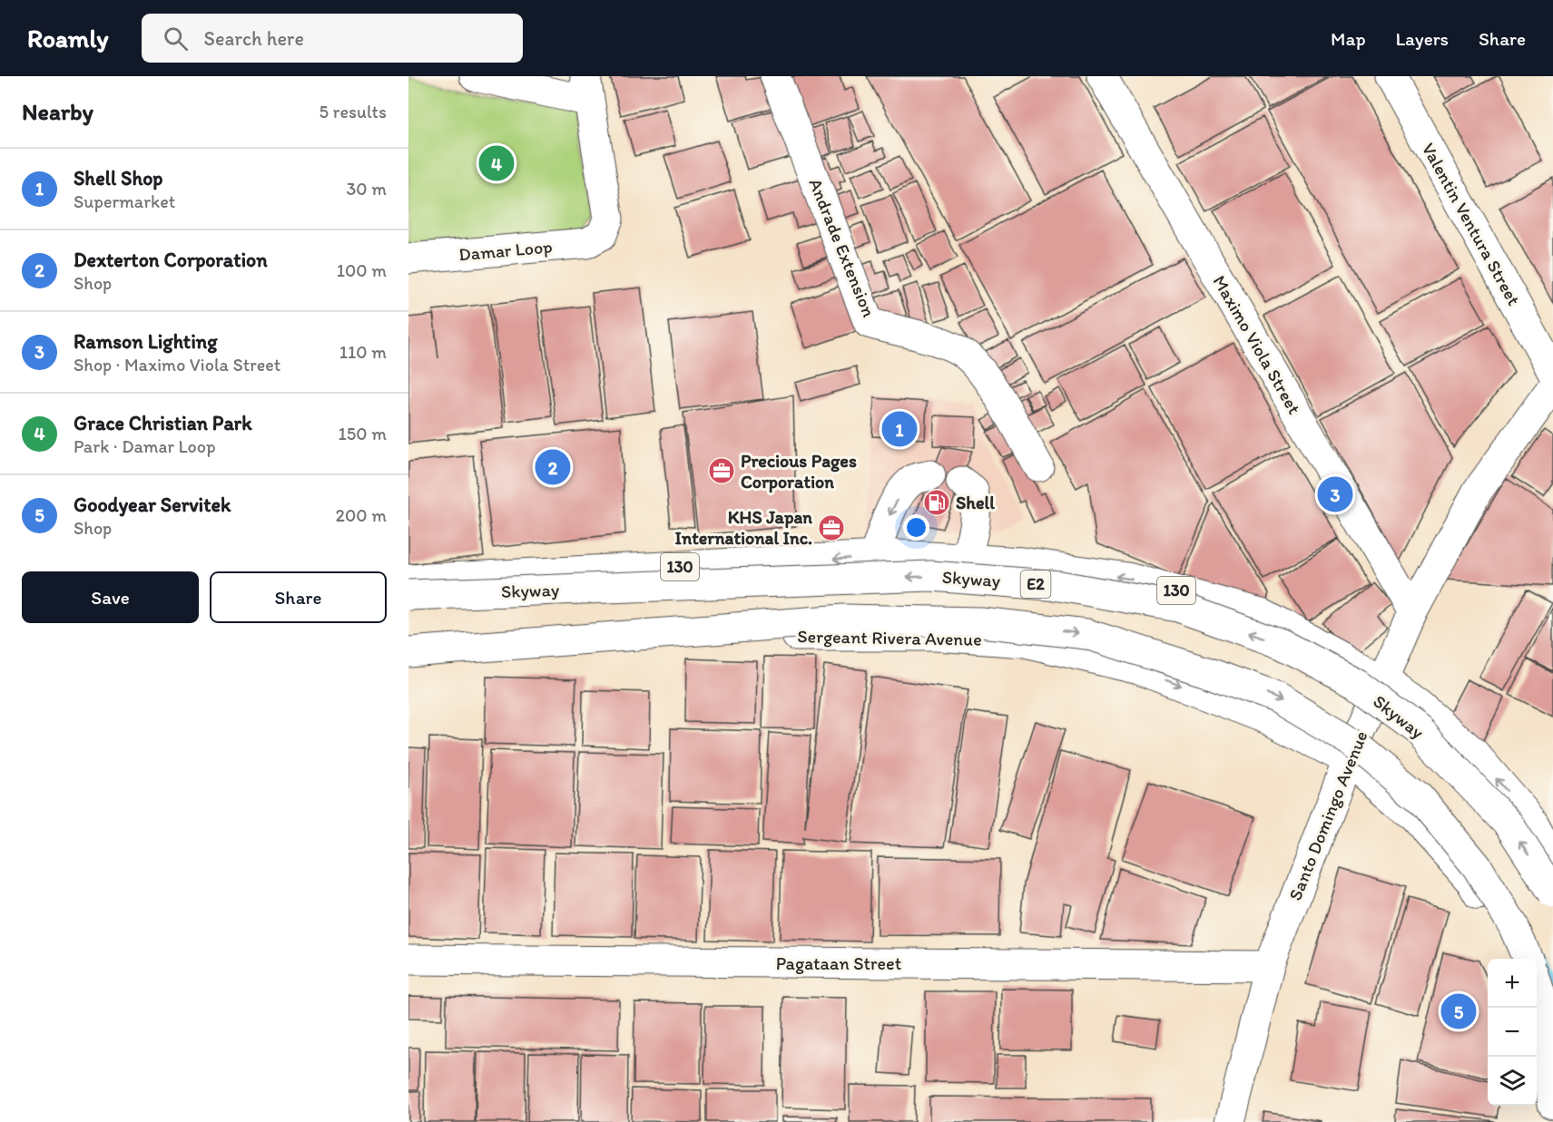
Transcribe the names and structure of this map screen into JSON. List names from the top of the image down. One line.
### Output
{"streets":{"main road":["Valentin Ventura Street","Andrade Extension","Damar Loop","Maximo Viola Street","130","Skyway","E2","Sergeant Rivera Avenue","Santo Domingo Avenue","Pagataan Street"]},"crossings":[["Maximo Viola Street","Santo Domingo Avenue"],["130","Santo Domingo Avenue"],["Sergeant Rivera Avenue","Santo Domingo Avenue"],["Santo Domingo Avenue","Pagataan Street"]],"places":{"office":["Precious Pages Corporation","KHS Japan International Inc."],"fuel station":["Shell"]},"page":{"header":"Roamly","search":"Search here","nav":["Map","Layers","Share"],"heading":["Nearby","5 results"],"pins":["4","1","2","3","5"],"list":[{"mark":"1","name":"Shell Shop","note":"Supermarket","value":"30 m"},{"mark":"2","name":"Dexterton Corporation","note":"Shop","value":"100 m"},{"mark":"3","name":"Ramson Lighting","note":"Shop · Maximo Viola Street","value":"110 m"},{"mark":"4","name":"Grace Christian Park","note":"Park · Damar Loop","value":"150 m"},{"mark":"5","name":"Goodyear Servitek","note":"Shop","value":"200 m"}],"buttons":["Save","Share"],"map_buttons":["+","−"]}}
